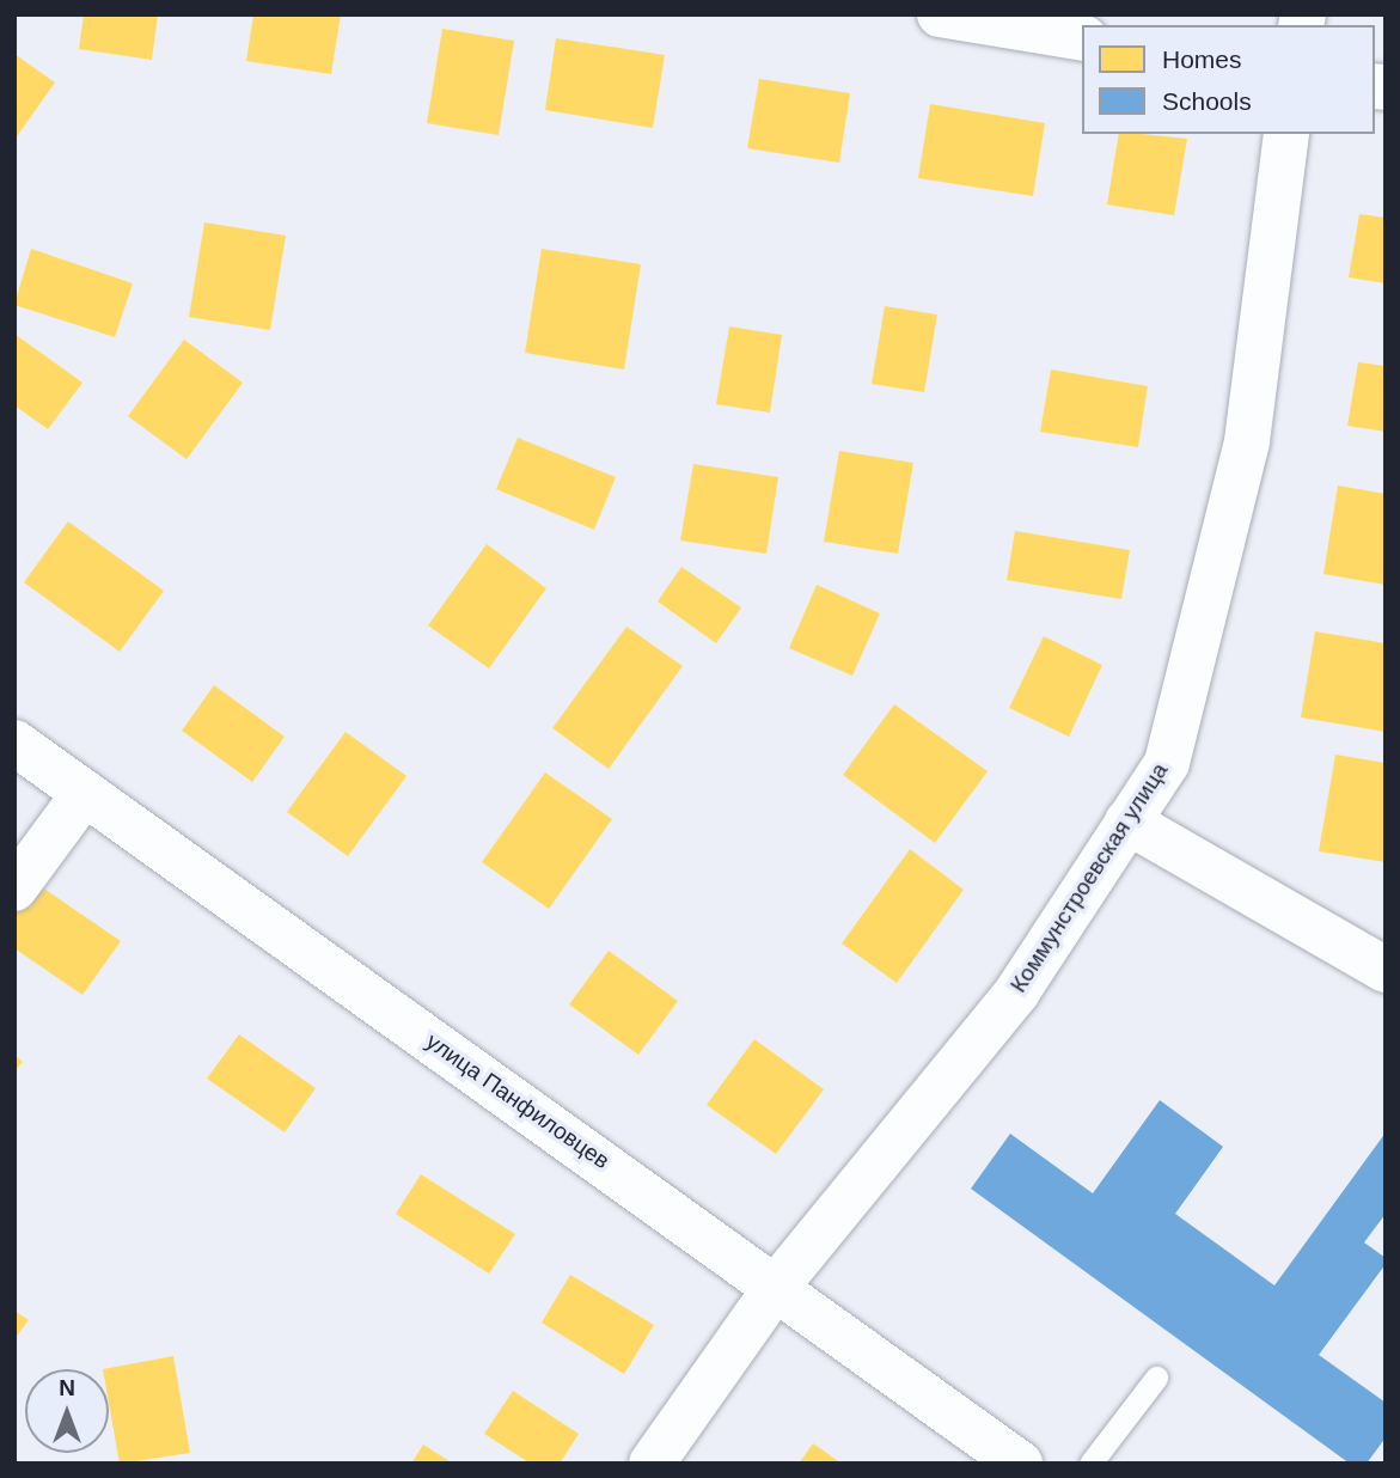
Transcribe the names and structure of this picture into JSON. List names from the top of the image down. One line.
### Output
{"streets":{"street":["Коммунстроевская улица","улица Панфиловцев"]},"crossings":[["Коммунстроевская улица","улица Панфиловцев"]],"legend":["Homes","Schools"],"north":"top"}
